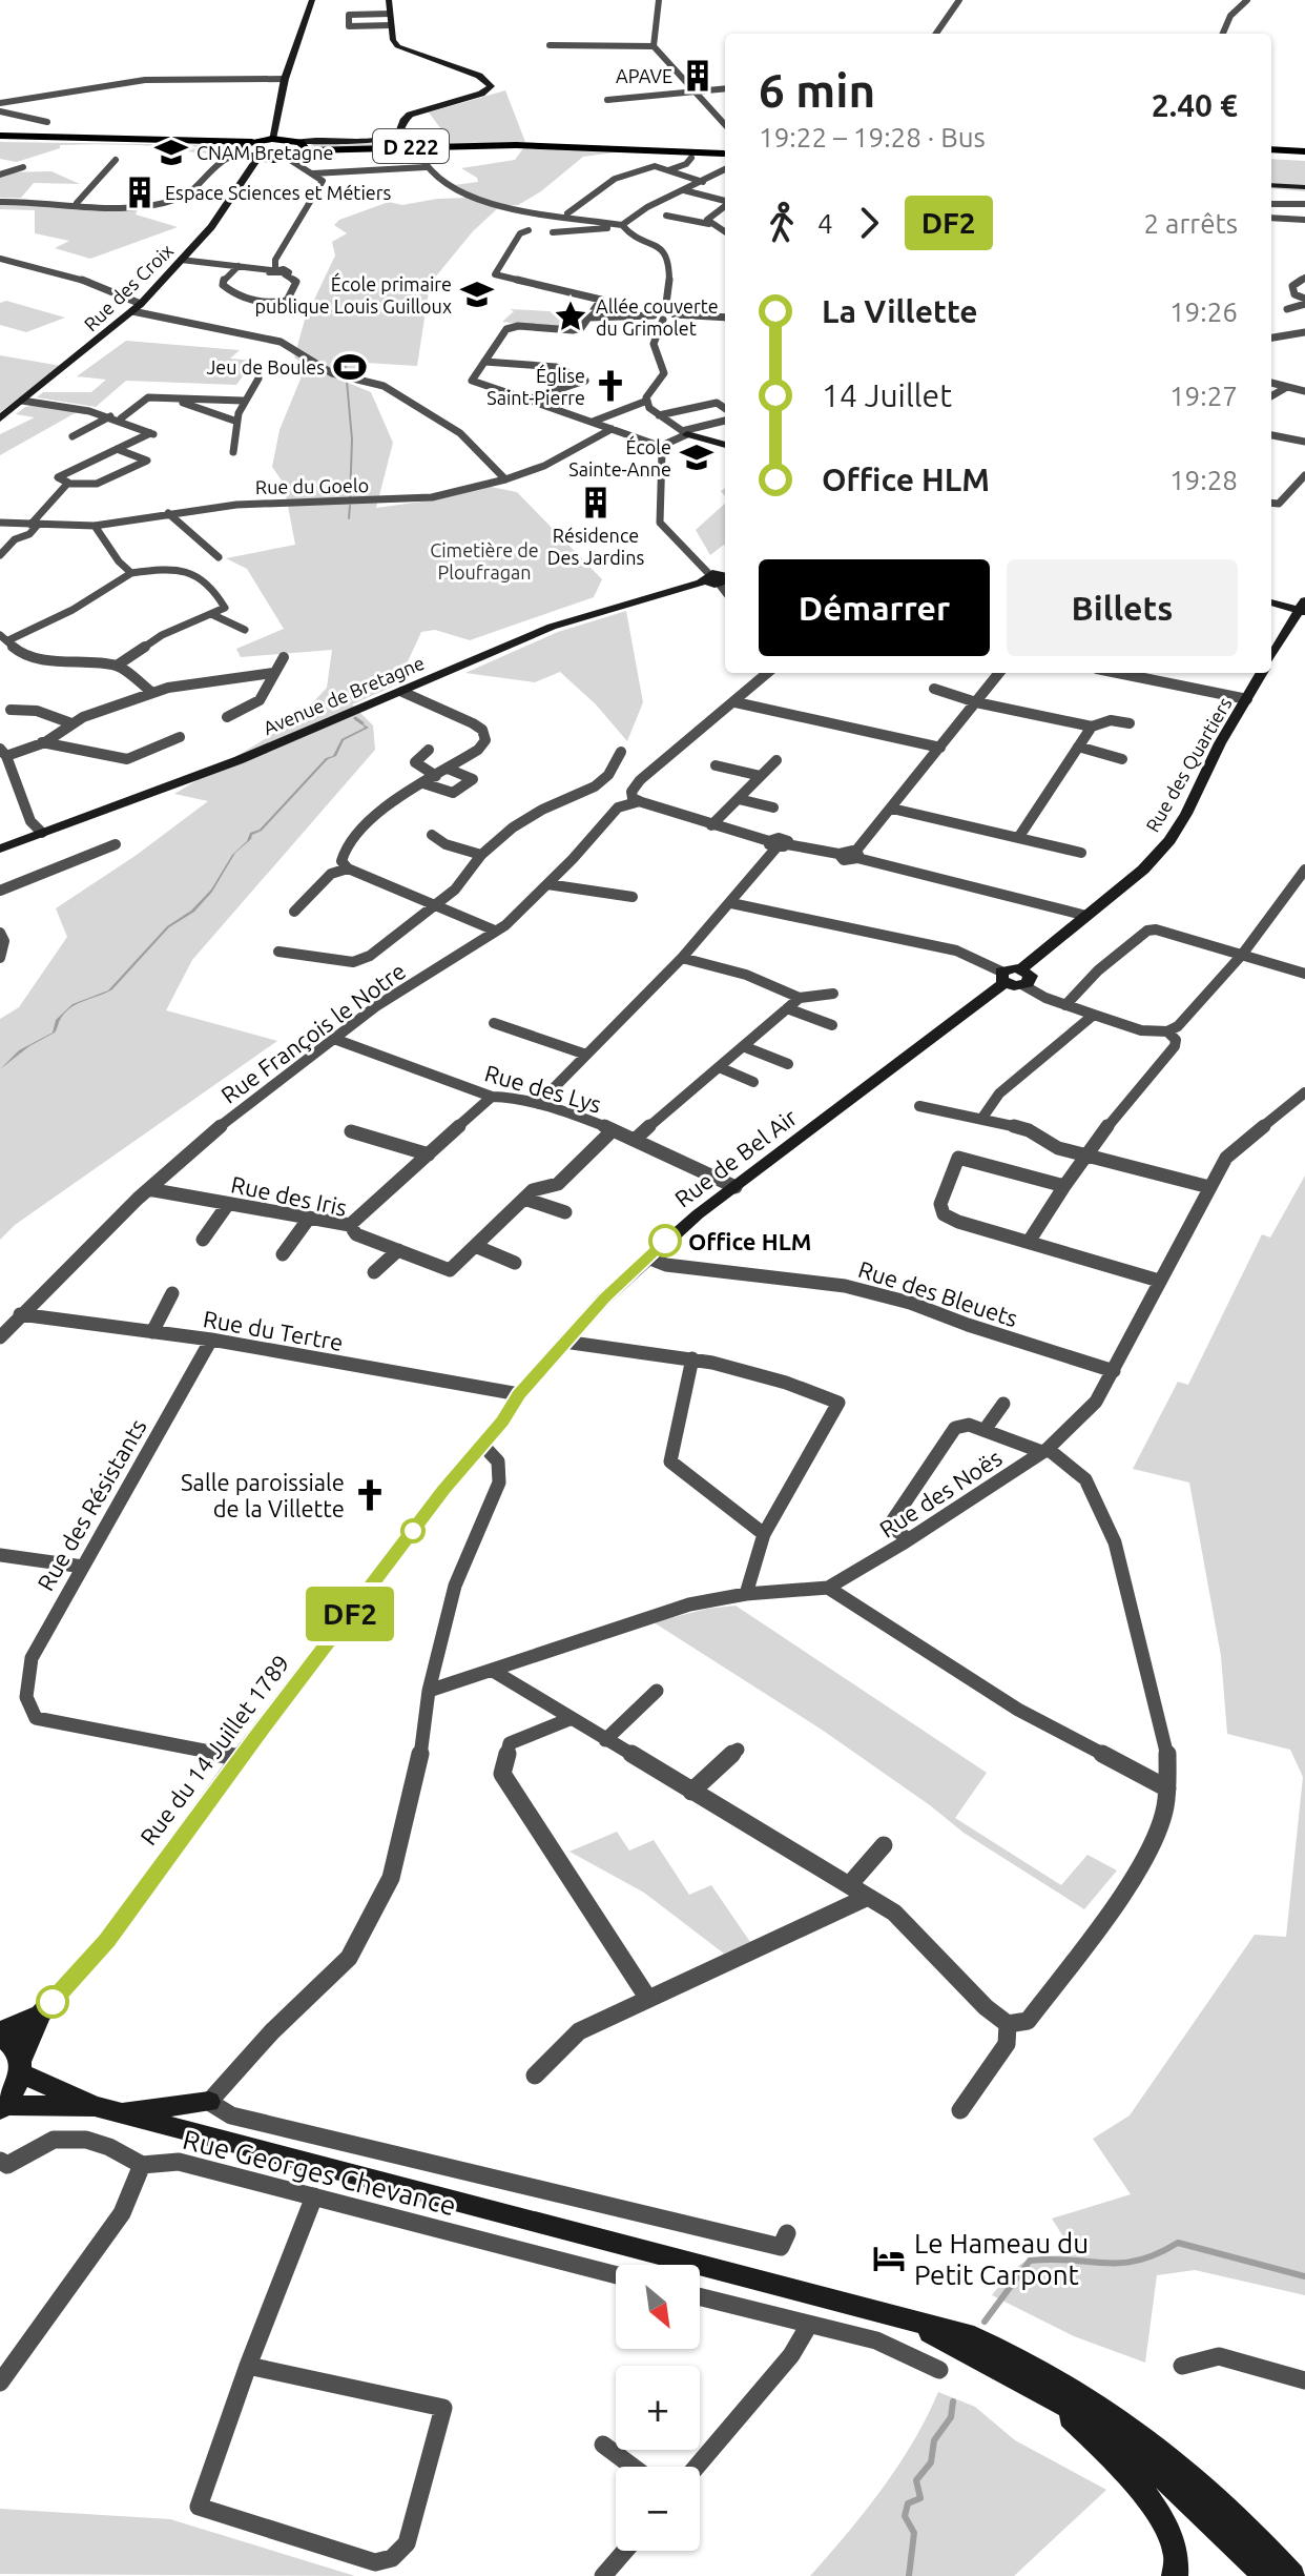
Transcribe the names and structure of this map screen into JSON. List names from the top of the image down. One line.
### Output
{"streets":{"main road":["D 222","Rue des Croix","Avenue de Bretagne","Rue des Quartiers","Rue de Bel Air","Rue du 14 Juillet 1789"],"street":["Rue du Goelo","Rue François le Notre","Rue des Lys","Rue des Iris","Rue des Bleuets","Rue du Tertre","Rue des Noës","Rue des Résistants","Rue Georges Chevance"]},"crossings":[["Rue François le Notre","Rue des Lys"],["Rue François le Notre","Rue des Iris"],["Rue François le Notre","Rue du Tertre"],["Rue des Lys","Rue de Bel Air"],["Rue des Lys","Rue des Iris"],["Rue de Bel Air","Rue des Bleuets"],["Rue de Bel Air","Rue du Tertre"],["Rue de Bel Air","Rue du 14 Juillet 1789"],["Rue des Bleuets","Rue des Noës"],["Rue du Tertre","Rue des Résistants"],["Rue du Tertre","Rue du 14 Juillet 1789"],["Rue des Résistants","Rue du 14 Juillet 1789"]],"parks":["Cimetière de Ploufragan"],"places":{"building":["APAVE","Espace Sciences et Métiers","Résidence Des Jardins"],"school or university":["CNAM Bretagne","École primaire publique Louis Guilloux","École Sainte-Anne"],"place":["Allée couverte du Grimolet"],"sports":["Jeu de Boules"],"church":["Église Saint-Pierre","Salle paroissiale de la Villette"],"other":["Office HLM"],"hotel":["Le Hameau du Petit Carpont"]},"lines":["bus line DF2"],"north":"bottom right","page":{"on_map":"DF2","heading":["6 min","19:22 – 19:28 · Bus","2.40 €"],"legs":["4","DF2","2 arrêts"],"list":[{"name":"La Villette","value":"19:26"},{"name":"14 Juillet","value":"19:27"},{"name":"Office HLM","value":"19:28"}],"buttons":["Démarrer","Billets"],"map_buttons":["+","−"]}}
